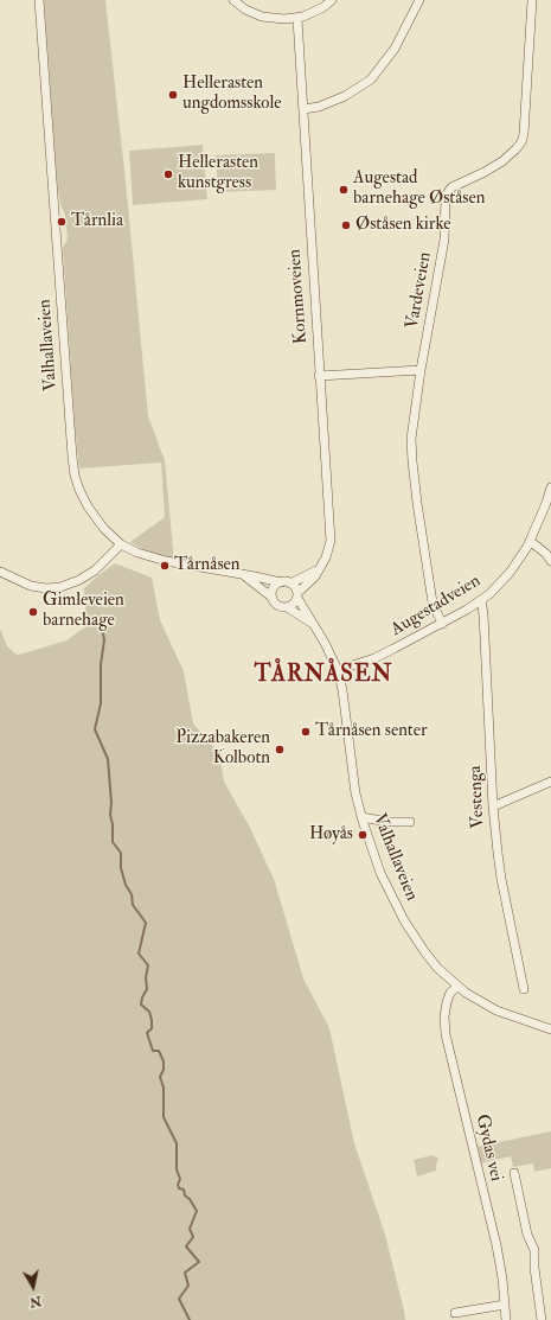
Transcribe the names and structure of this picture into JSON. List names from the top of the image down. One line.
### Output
{"streets":{"street":["Vardeveien","Kornmoveien","Valhallaveien","Augestadveien","Vestenga","Gydas vei"]},"crossings":[["Vardeveien","Augestadveien"],["Kornmoveien","Valhallaveien"],["Valhallaveien","Augestadveien"],["Valhallaveien","Gydas vei"],["Augestadveien","Vestenga"]],"districts":["TÅRNÅSEN"],"places":["Hellerasten ungdomsskole","Hellerasten kunstgress","Augestad barnehage Øståsen","Tårnlia","Øståsen kirke","Tårnåsen","Gimleveien barnehage","Tårnåsen senter","Pizzabakeren Kolbotn","Høyås"],"north":"bottom"}
